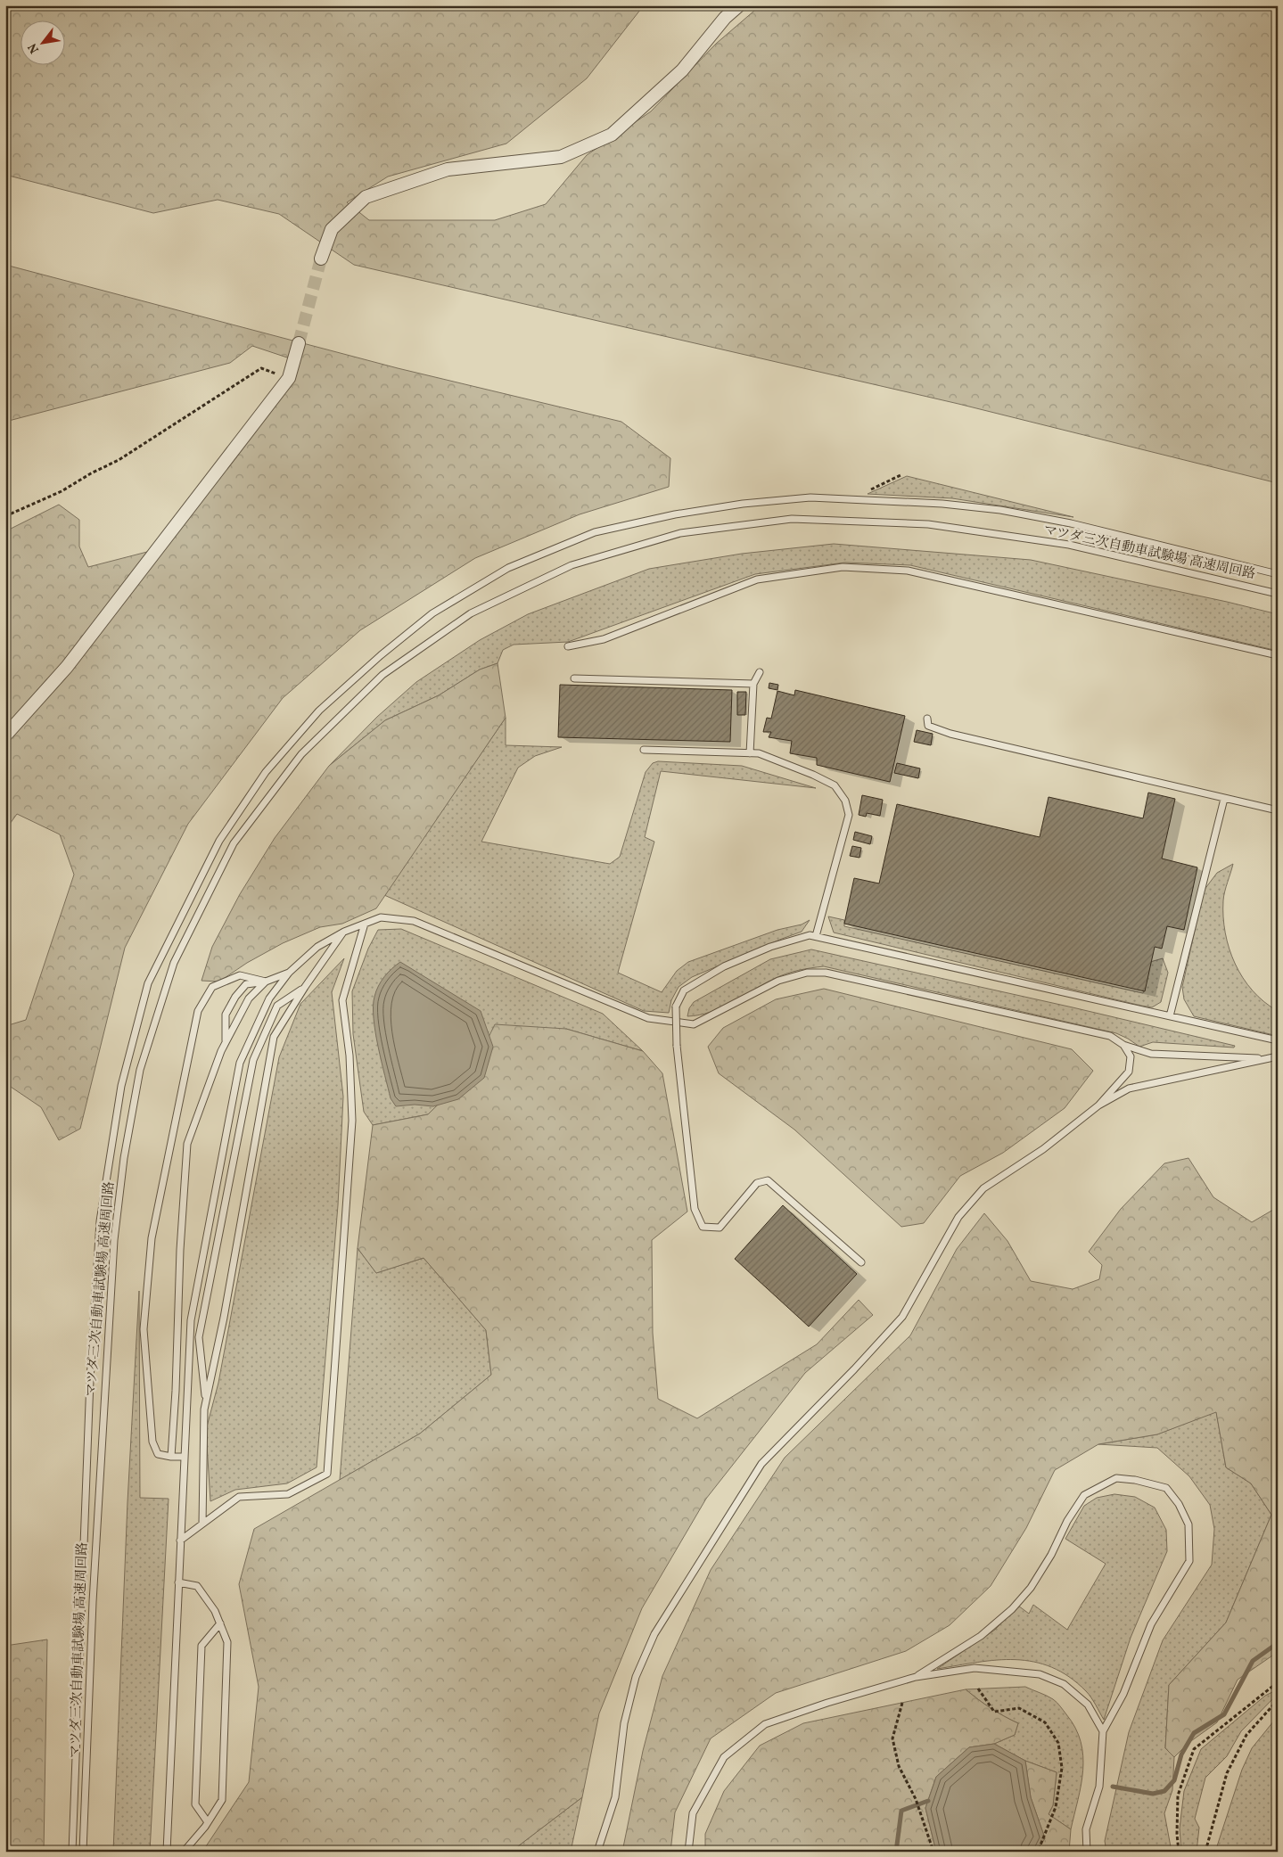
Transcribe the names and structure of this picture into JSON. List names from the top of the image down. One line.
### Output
{"streets":{"lane":["マツダ三次自動車試験場 高速周回路"]},"north":"bottom left"}
